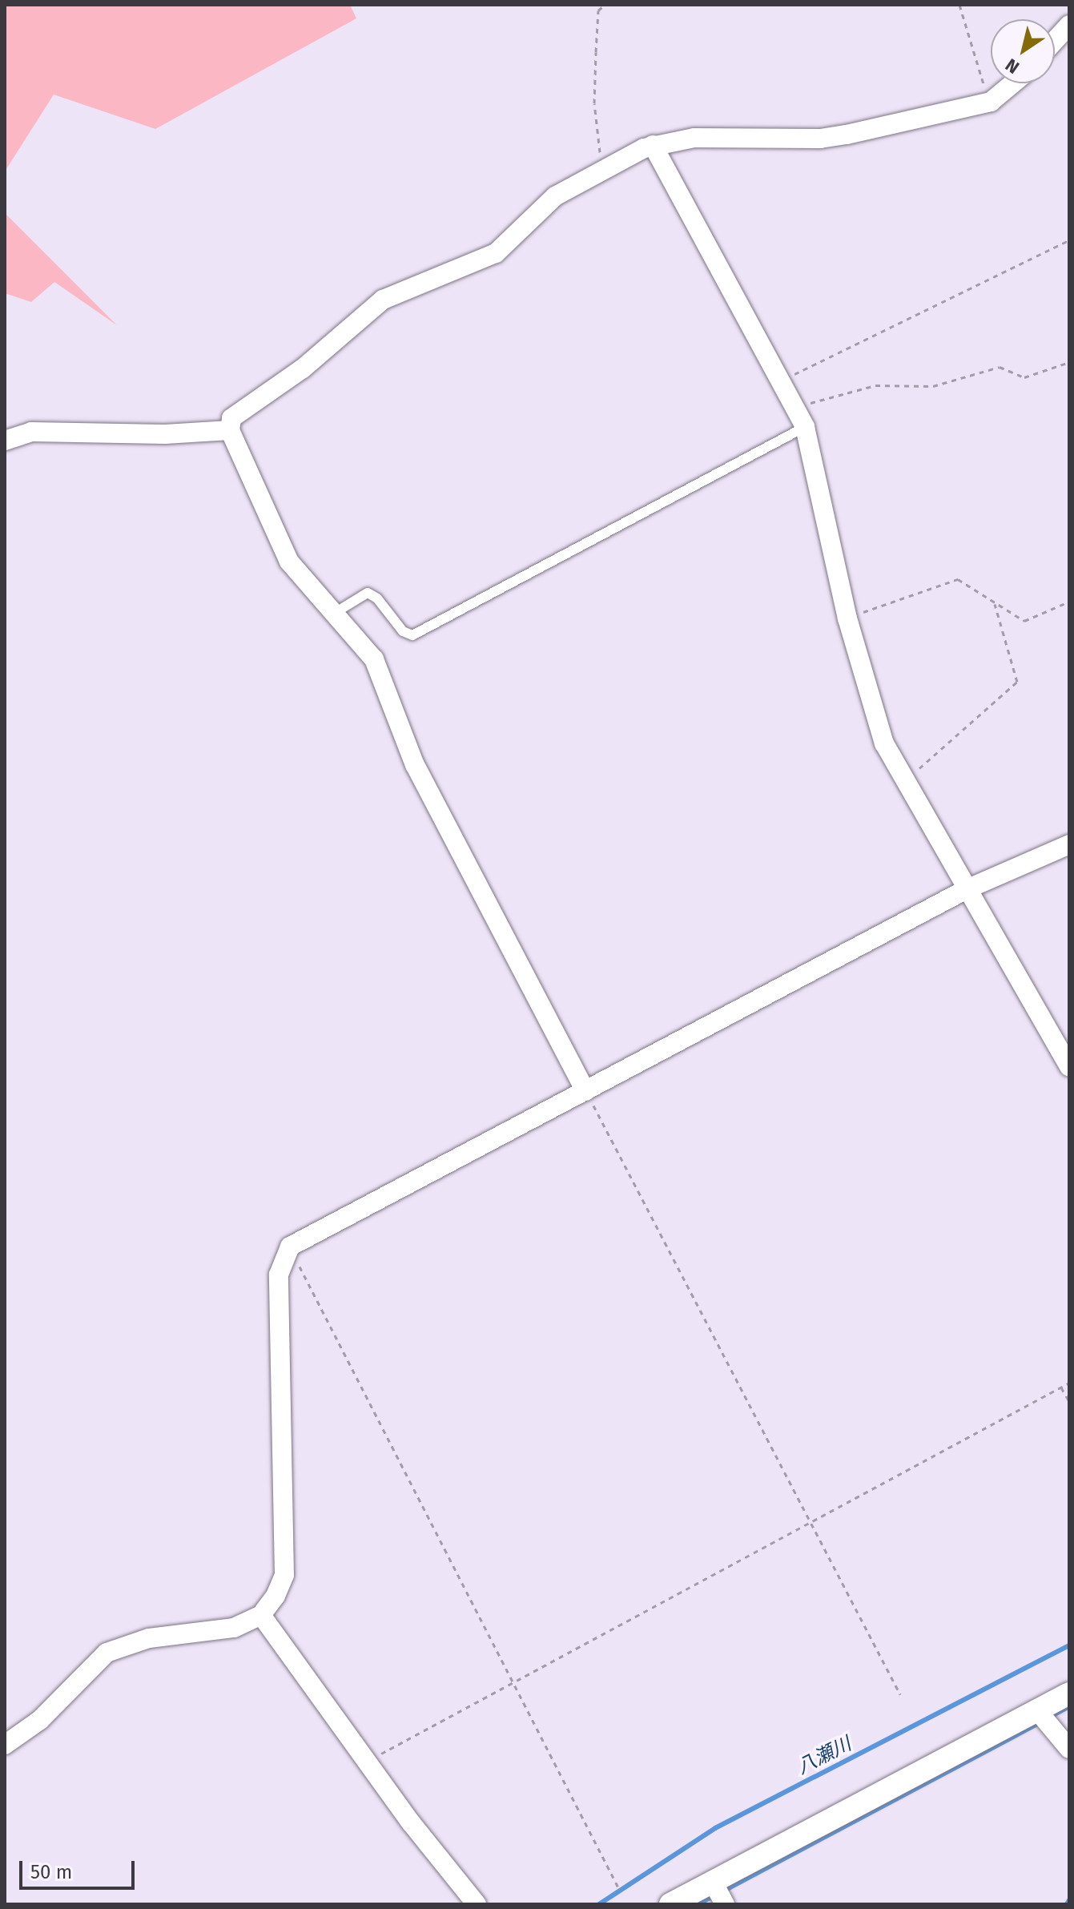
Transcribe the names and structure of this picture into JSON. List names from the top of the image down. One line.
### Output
{"water":["八瀬川"],"scale_bar":"50 m","north":"bottom left"}
